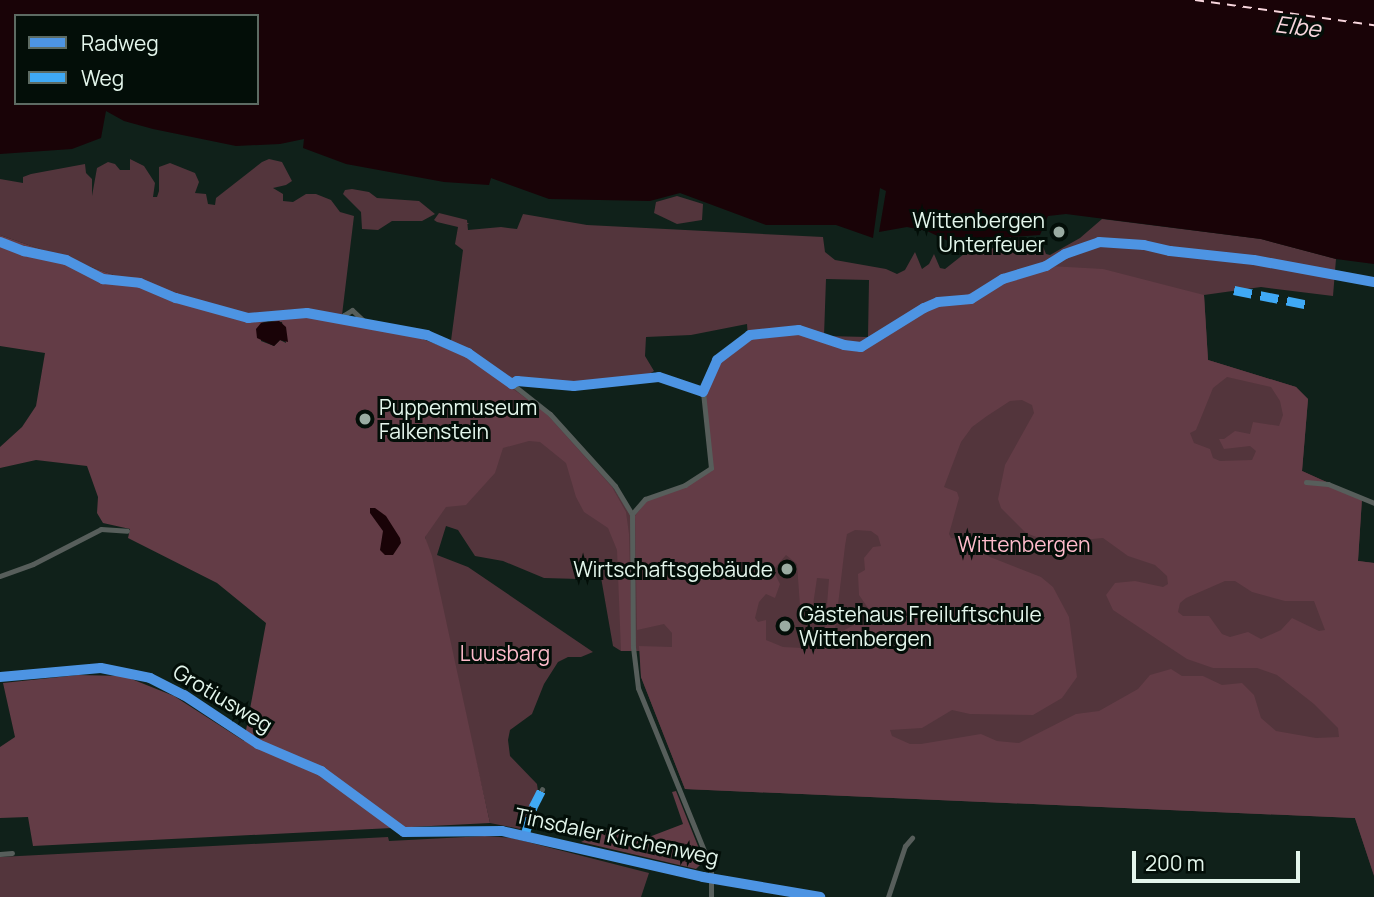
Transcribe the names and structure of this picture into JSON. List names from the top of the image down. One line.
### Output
{"streets":{"street":["Grotiusweg","Tinsdaler Kirchenweg"]},"crossings":[["Grotiusweg","Tinsdaler Kirchenweg"]],"water":["Elbe"],"parks":["Wittenbergen","Luusbarg"],"places":["Wittenbergen Unterfeuer","Puppenmuseum Falkenstein","Wirtschaftsgebäude","Gästehaus Freiluftschule Wittenbergen"],"legend":["Radweg","Weg"],"scale_bar":"200 m"}
